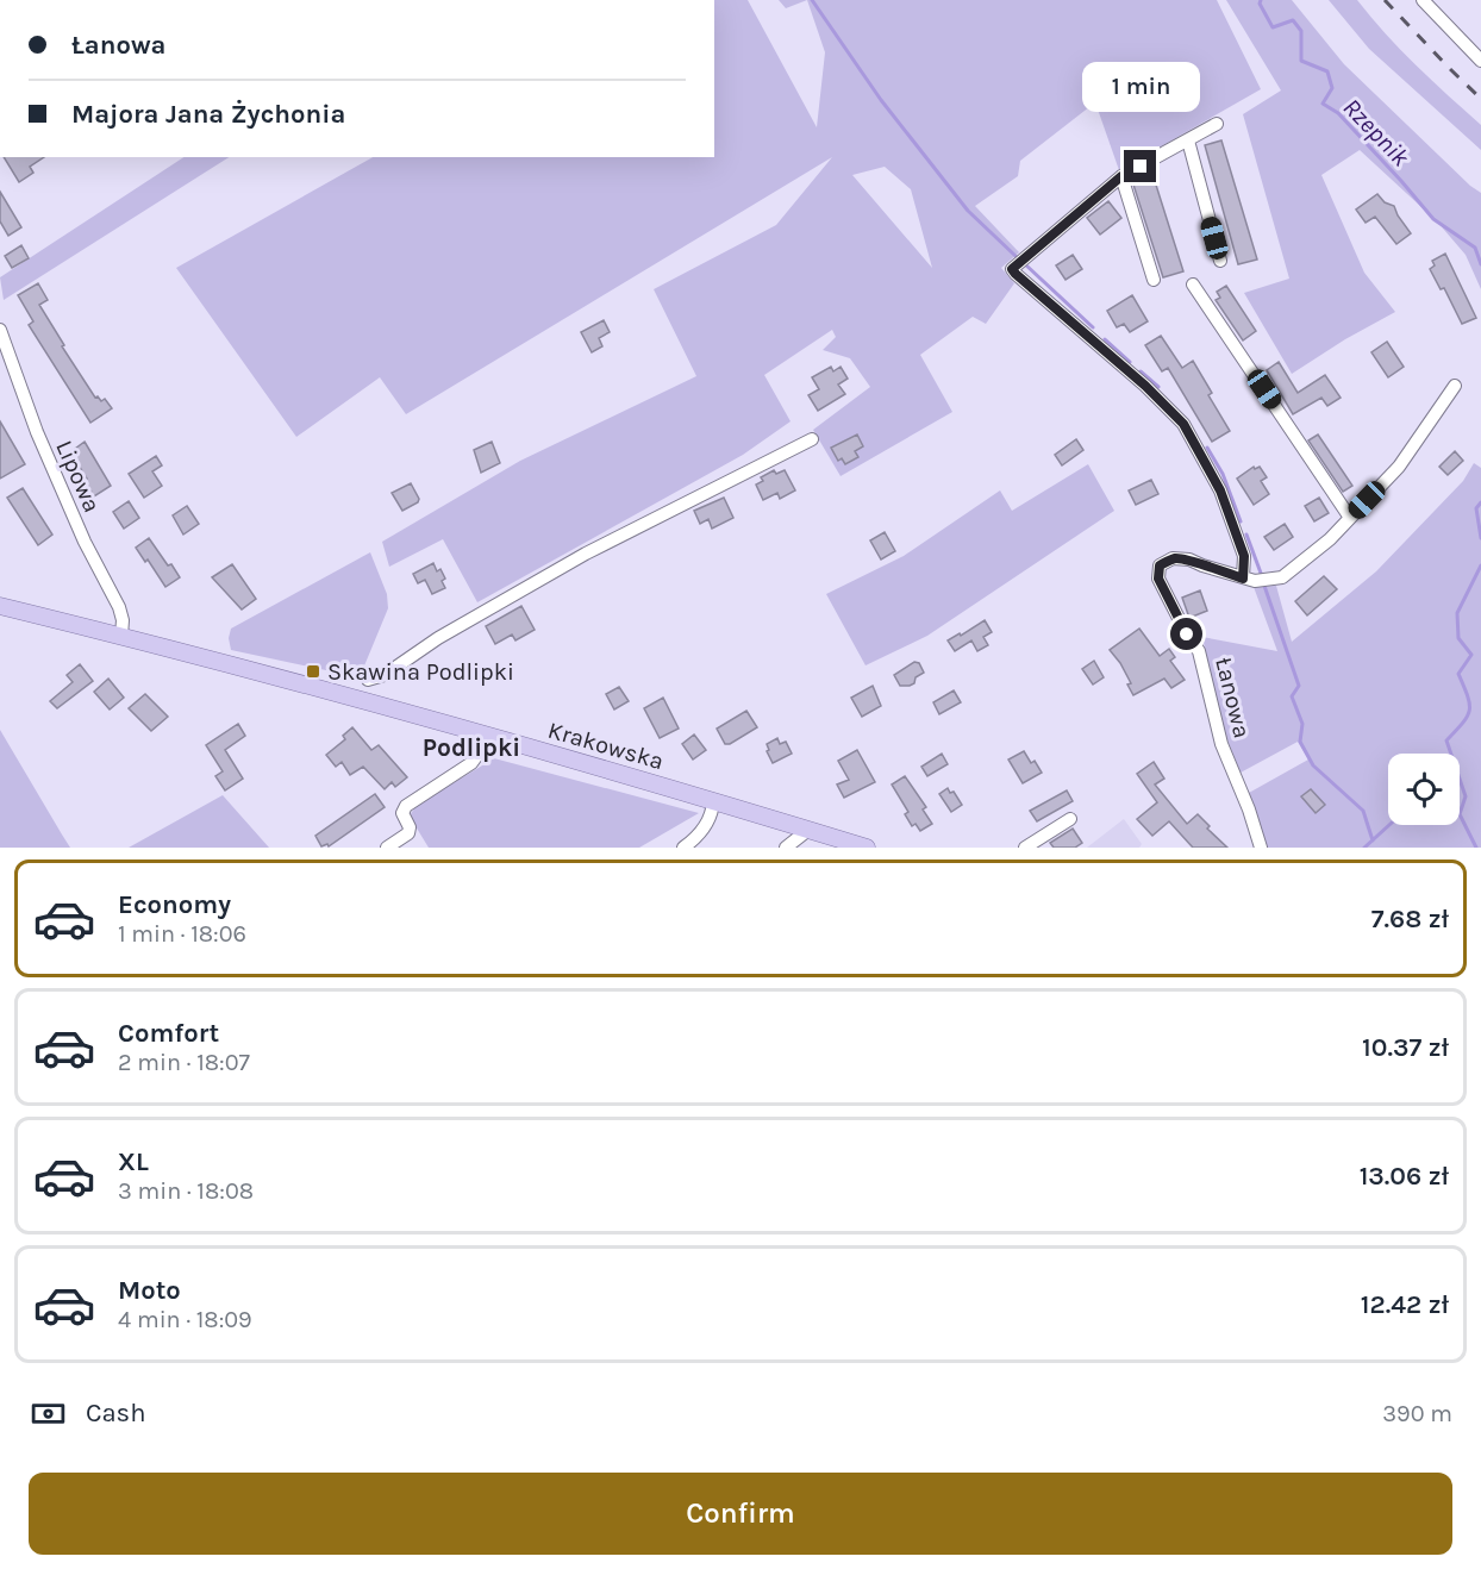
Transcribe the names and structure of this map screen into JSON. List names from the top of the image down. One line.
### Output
{"streets":{"main road":["Krakowska"],"street":["Lipowa","Łanowa"]},"crossings":[["Lipowa","Krakowska"]],"districts":["Podlipki"],"water":["Rzepnik"],"places":{"transit":["Skawina Podlipki"]},"page":{"banner":["Łanowa","Majora Jana Żychonia"],"bubble":"1 min","list":[{"name":"Economy","note":"1 min · 18:06","value":"7.68 zł"},{"name":"Comfort","note":"2 min · 18:07","value":"10.37 zł"},{"name":"XL","note":"3 min · 18:08","value":"13.06 zł"},{"name":"Moto","note":"4 min · 18:09","value":"12.42 zł"}],"pay":["Cash","390 m"],"buttons":"Confirm"}}
